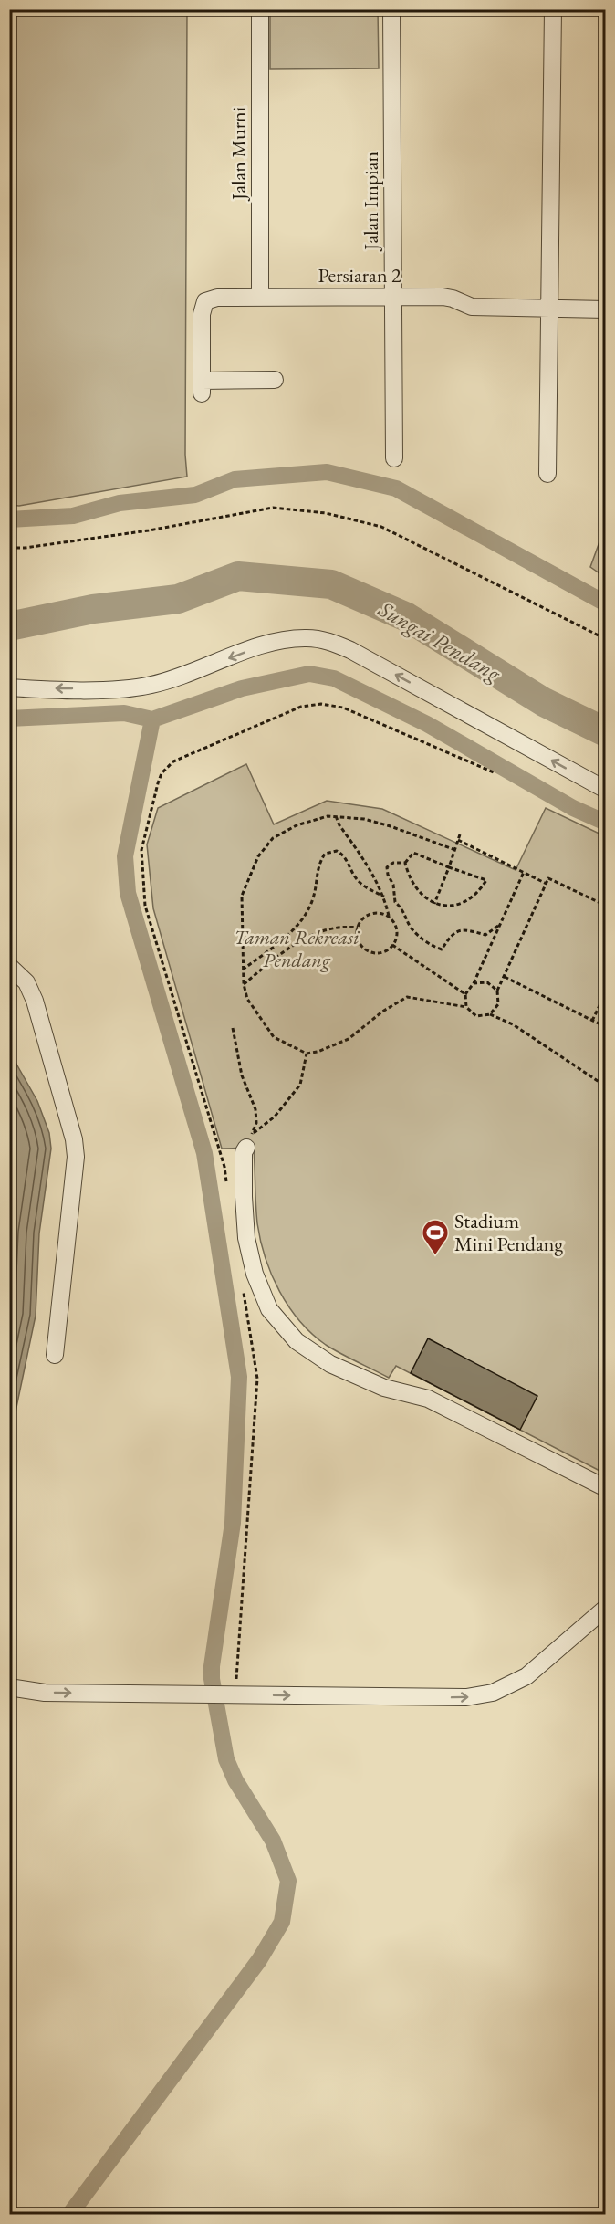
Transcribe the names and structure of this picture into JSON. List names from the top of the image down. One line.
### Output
{"streets":{"street":["Jalan Murni","Jalan Impian","Persiaran 2"]},"crossings":[["Jalan Murni","Persiaran 2"],["Jalan Impian","Persiaran 2"]],"water":["Sungai Pendang"],"parks":["Taman Rekreasi Pendang"],"places":{"sports":["Stadium Mini Pendang"]}}
